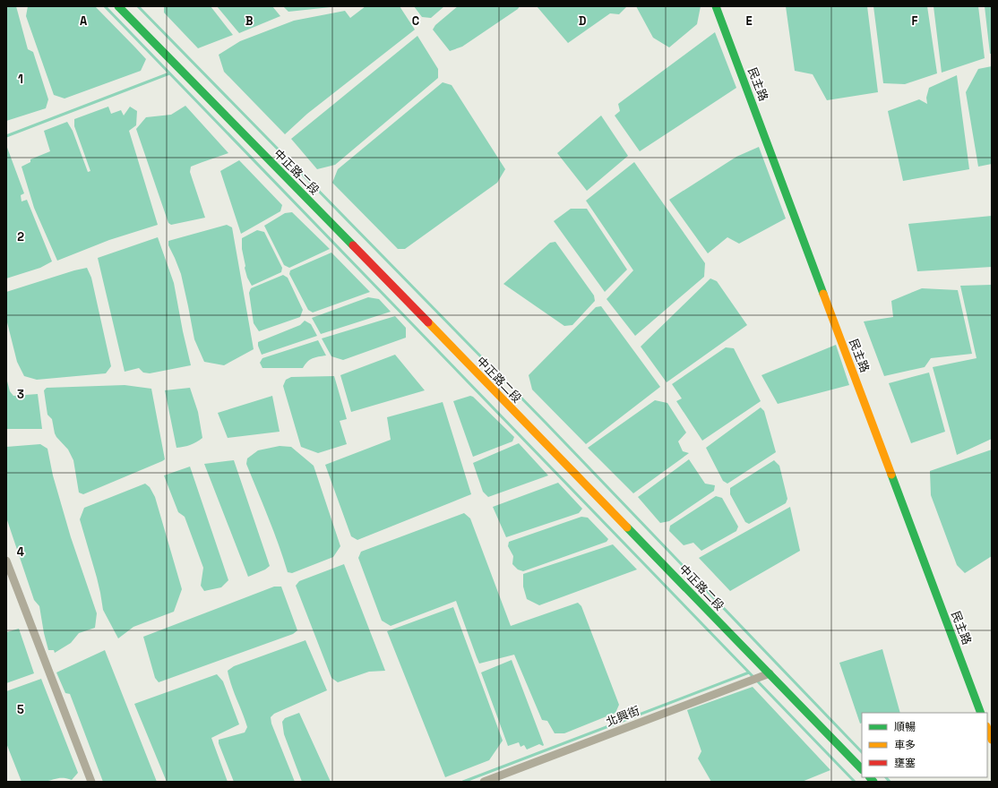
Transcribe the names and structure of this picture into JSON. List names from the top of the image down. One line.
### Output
{"streets":{"main road":["民主路","中正路二段"],"street":["北興街"]},"crossings":[["中正路二段","北興街"]],"legend":["順暢","車多","壅塞"],"grid":{"columns":["A","B","C","D","E","F"],"rows":["1","2","3","4","5"]}}
